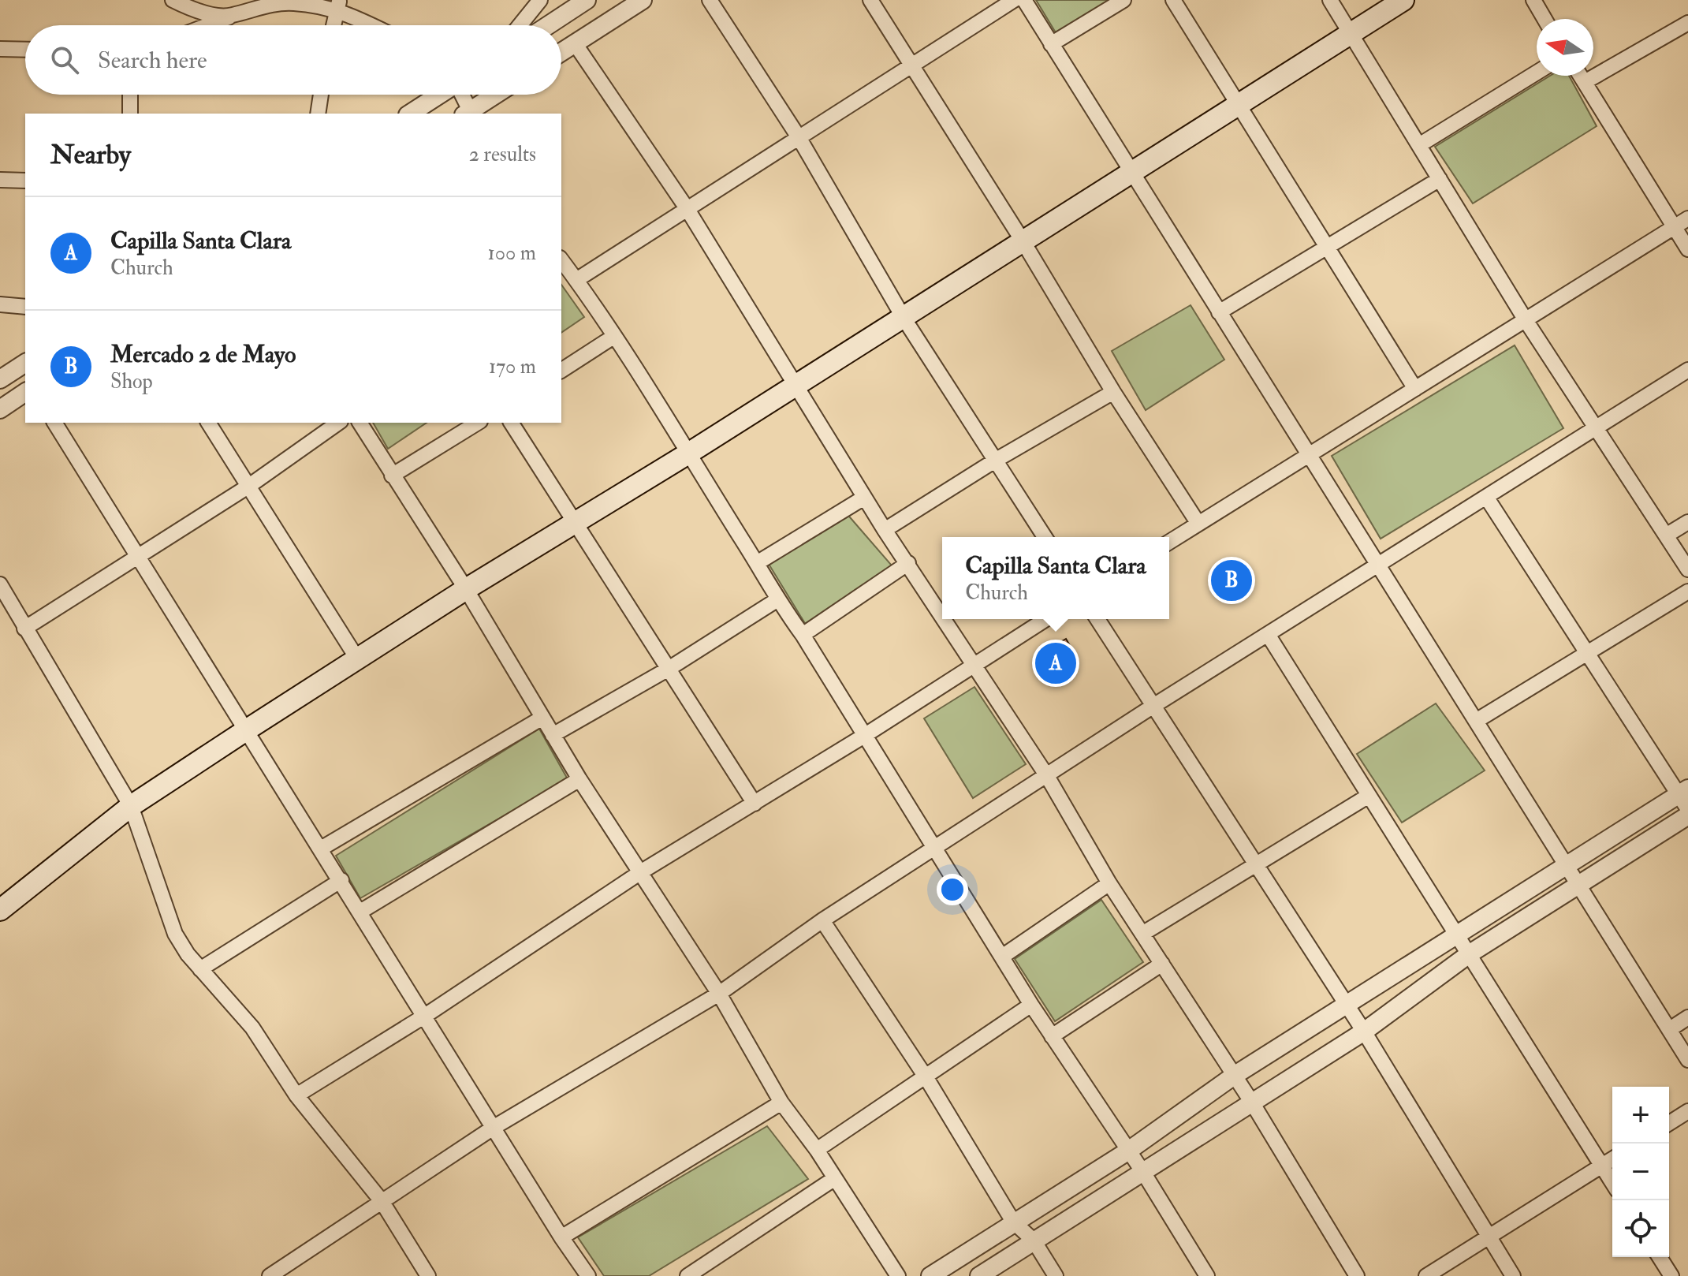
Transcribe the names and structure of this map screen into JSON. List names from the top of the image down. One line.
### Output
{"north":"left","page":{"search":"Search here","heading":["Nearby","2 results"],"list":[{"mark":"A","name":"Capilla Santa Clara","note":"Church","value":"100 m"},{"mark":"B","name":"Mercado 2 de Mayo","note":"Shop","value":"170 m"}],"popup":["Capilla Santa Clara","Church"],"pins":["B","A"],"map_buttons":["+","−"]}}
